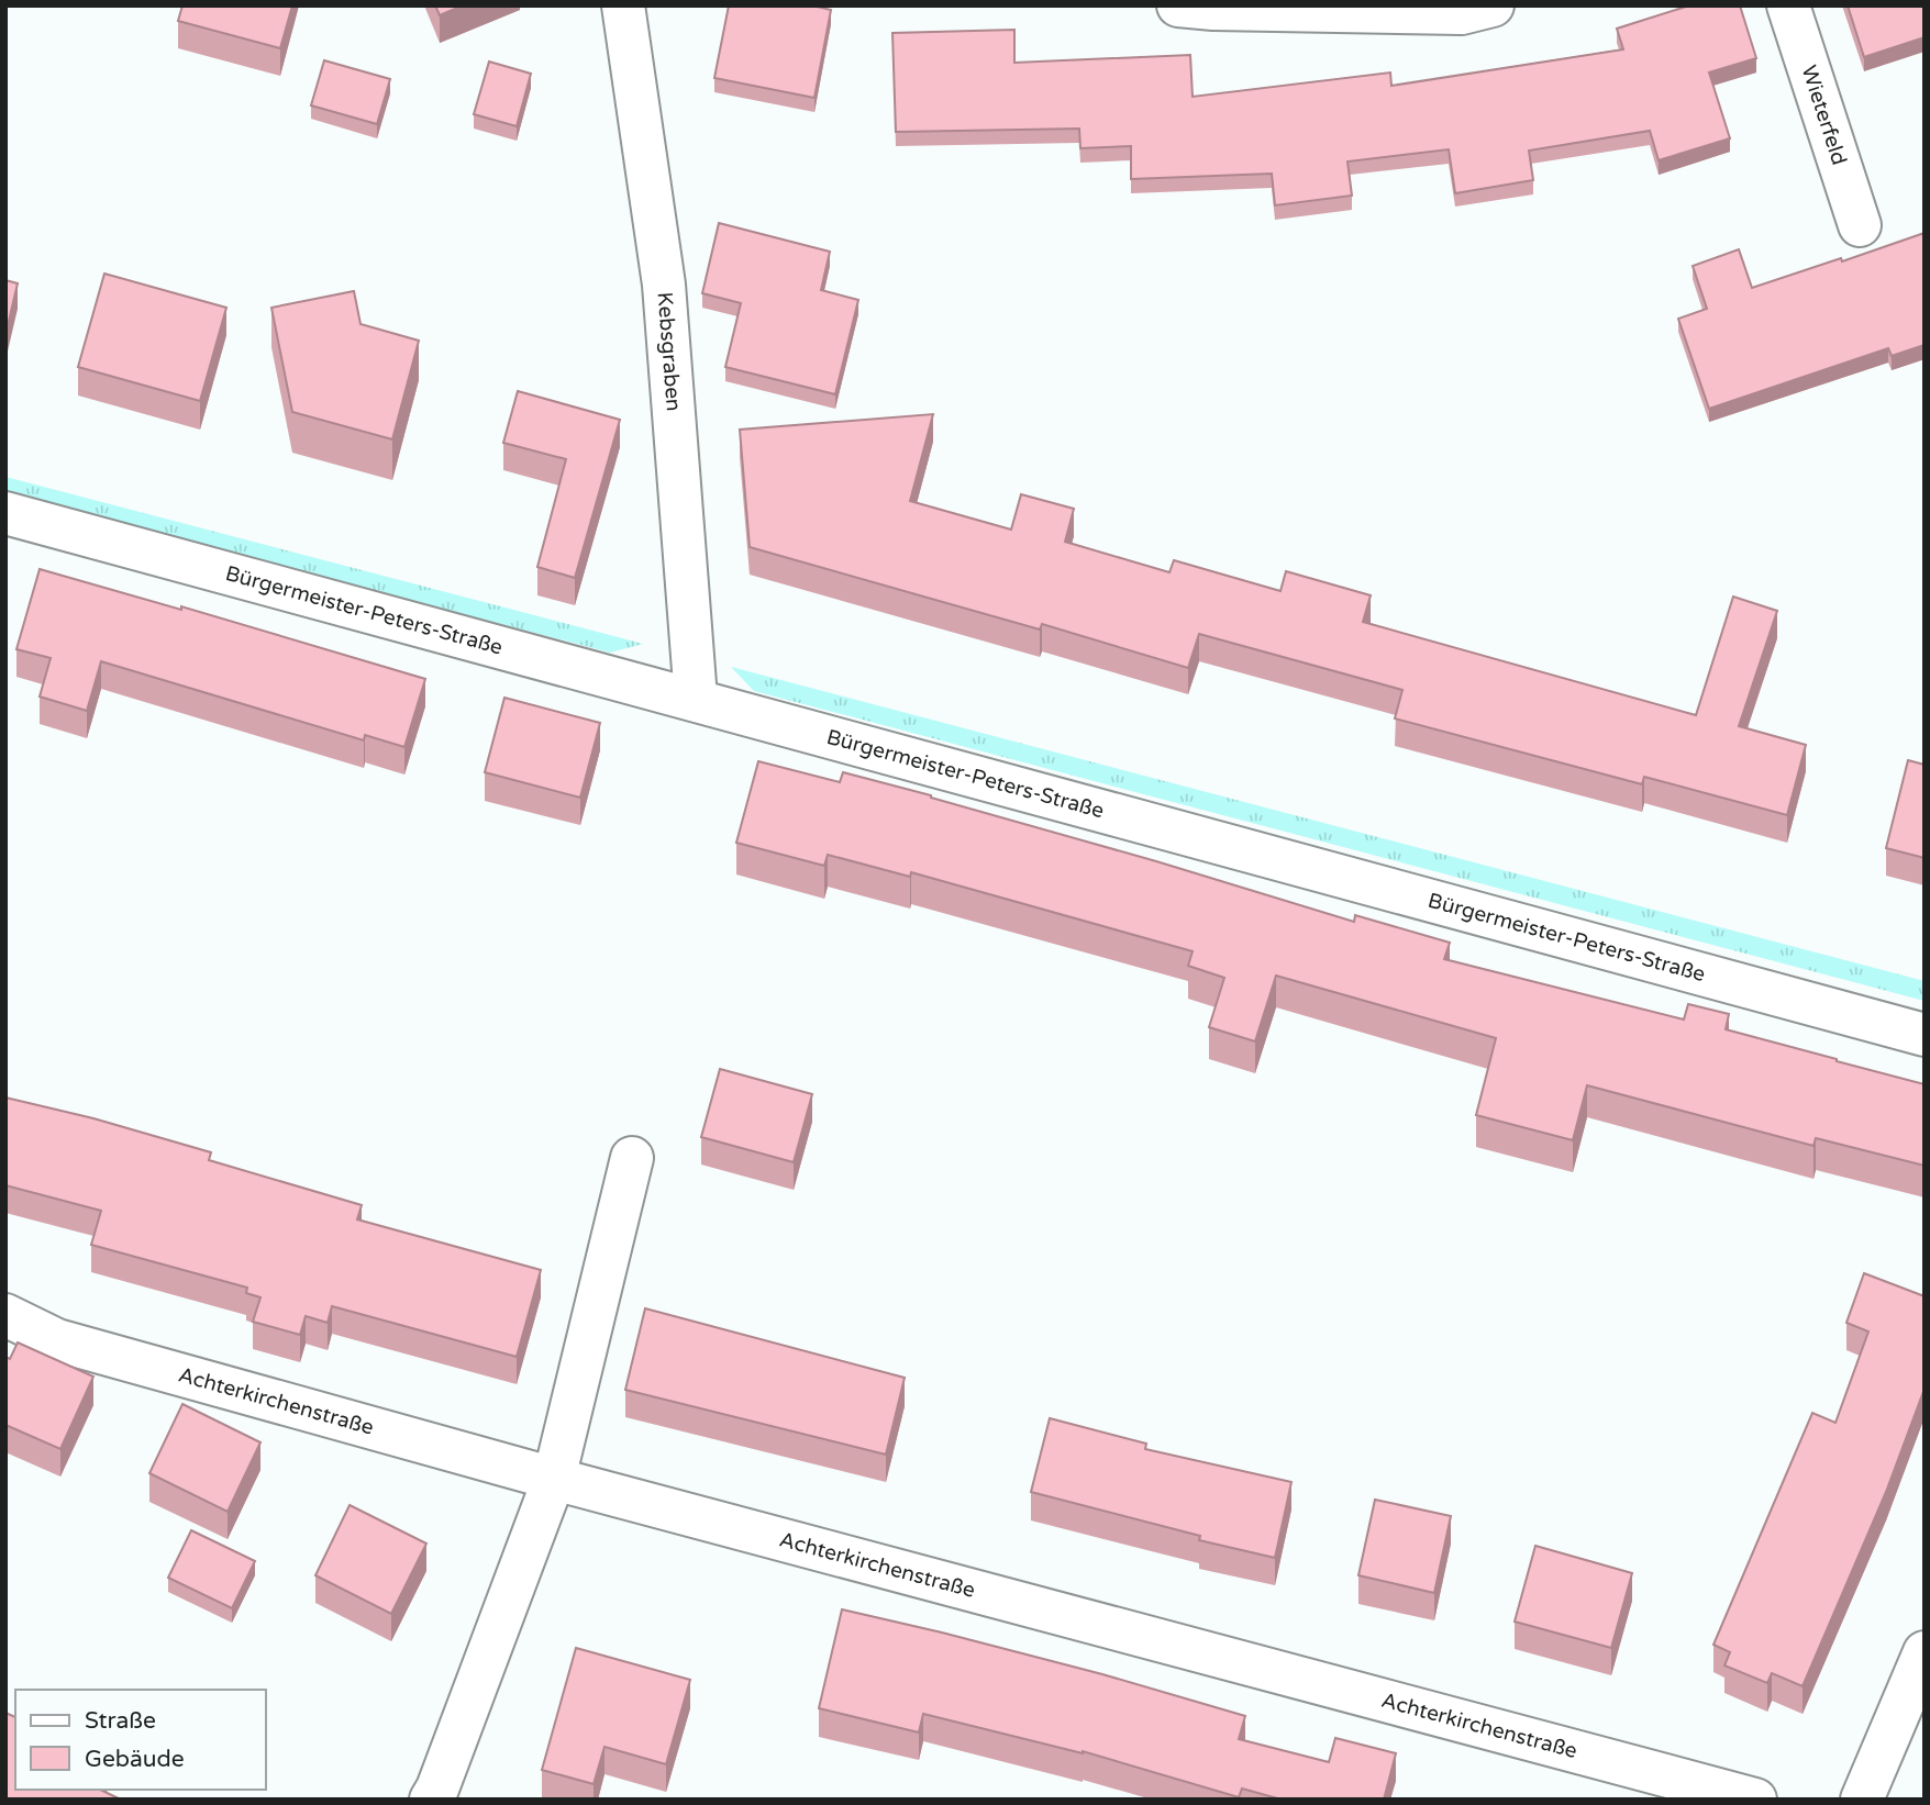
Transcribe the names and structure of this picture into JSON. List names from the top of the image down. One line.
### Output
{"streets":{"street":["Wieterfeld","Kebsgraben","Bürgermeister-Peters-Straße","Achterkirchenstraße"]},"crossings":[["Kebsgraben","Bürgermeister-Peters-Straße"]],"legend":["Straße","Gebäude"]}
